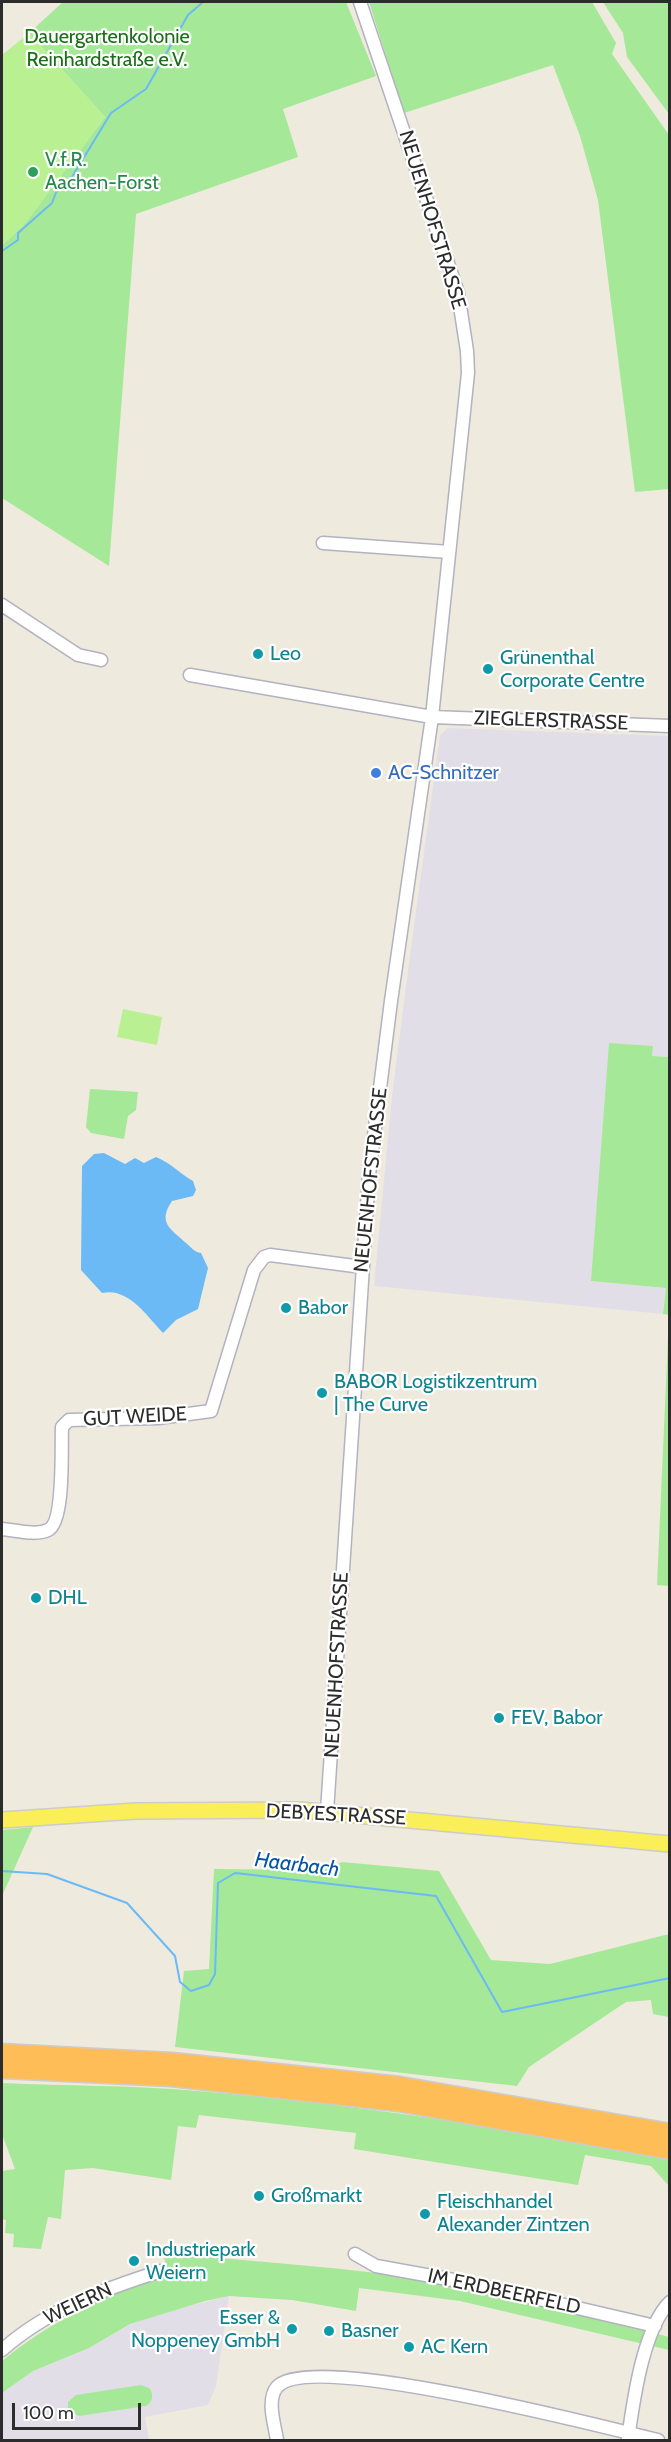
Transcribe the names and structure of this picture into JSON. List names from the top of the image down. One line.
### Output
{"streets":{"main road":["DEBYESTRASSE"],"street":["NEUENHOFSTRASSE","ZIEGLERSTRASSE","GUT WEIDE","IM ERDBEERFELD","WEIERN"]},"crossings":[["NEUENHOFSTRASSE","ZIEGLERSTRASSE"],["NEUENHOFSTRASSE","GUT WEIDE"],["NEUENHOFSTRASSE","DEBYESTRASSE"]],"water":["Haarbach"],"parks":["Dauergartenkolonie Reinhardstraße e.V."],"places":["V.f.R. Aachen-Forst","Leo","Grünenthal Corporate Centre","AC-Schnitzer","Babor","BABOR Logistikzentrum | The Curve","DHL","FEV, Babor","Großmarkt","Fleischhandel Alexander Zintzen","Industriepark Weiern","Esser & Noppeney GmbH","Basner","AC Kern"],"scale_bar":"100 m"}
